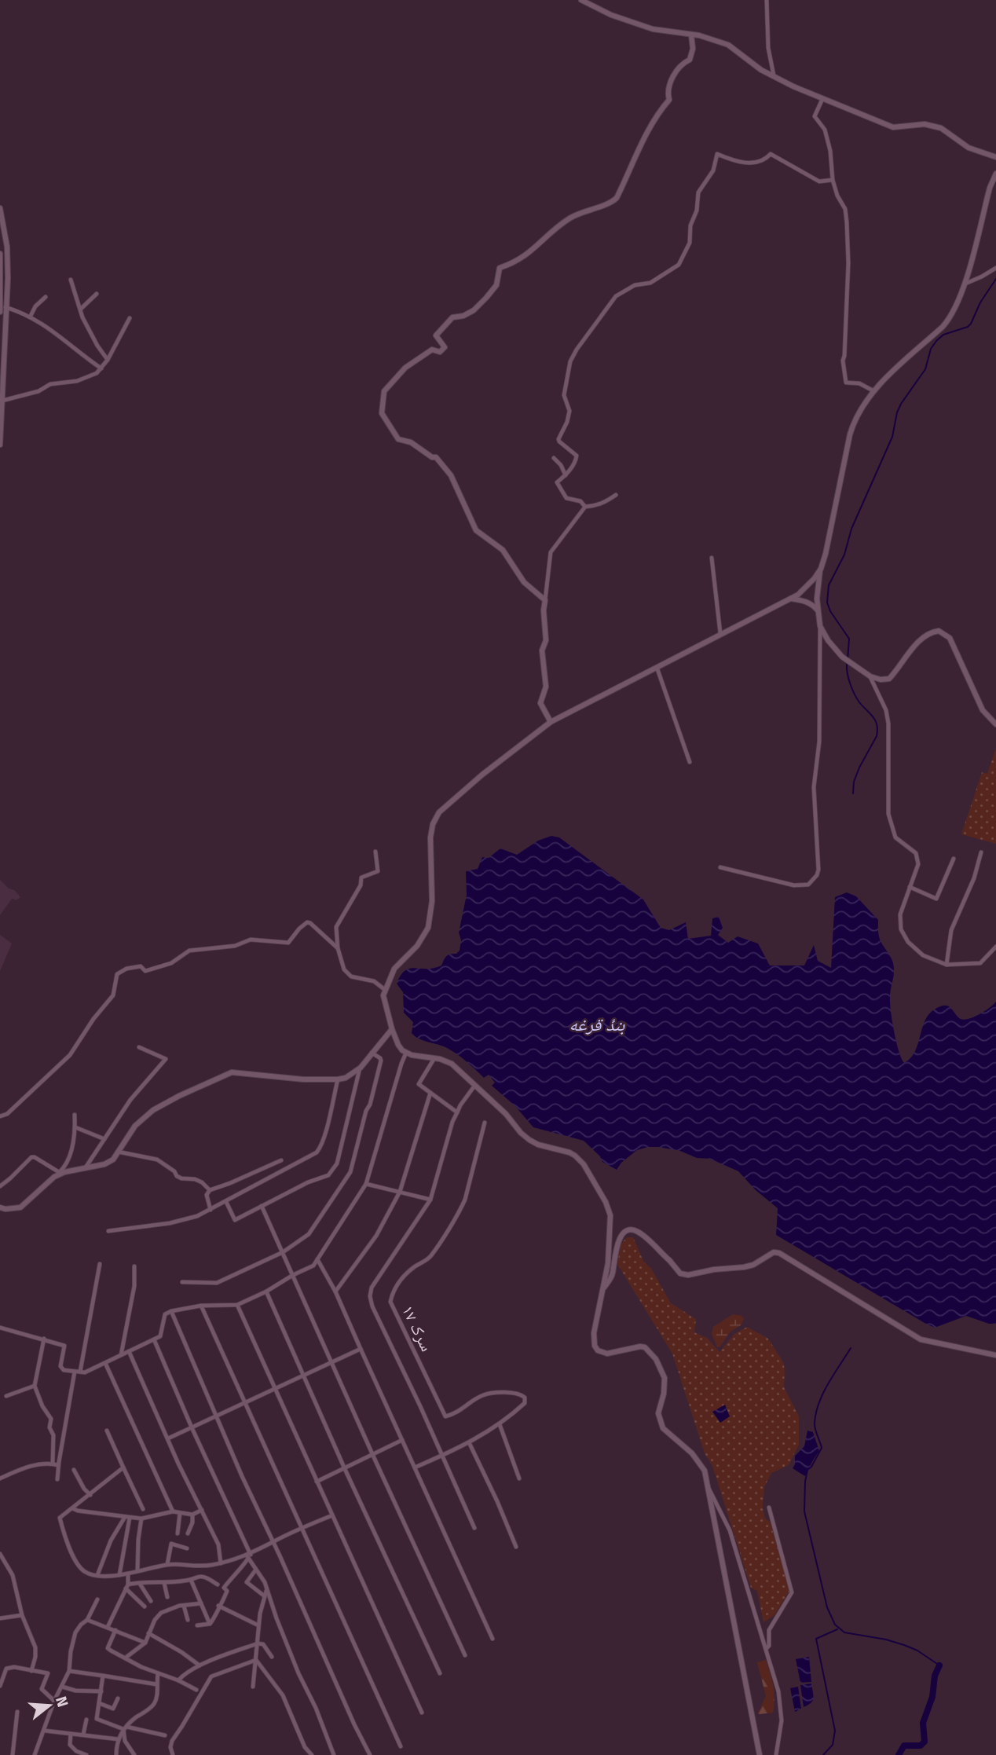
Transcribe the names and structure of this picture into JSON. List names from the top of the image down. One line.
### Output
{"streets":{"street":["سرک ۱۷"]},"water":["بندٔ قرغه"],"north":"right"}
